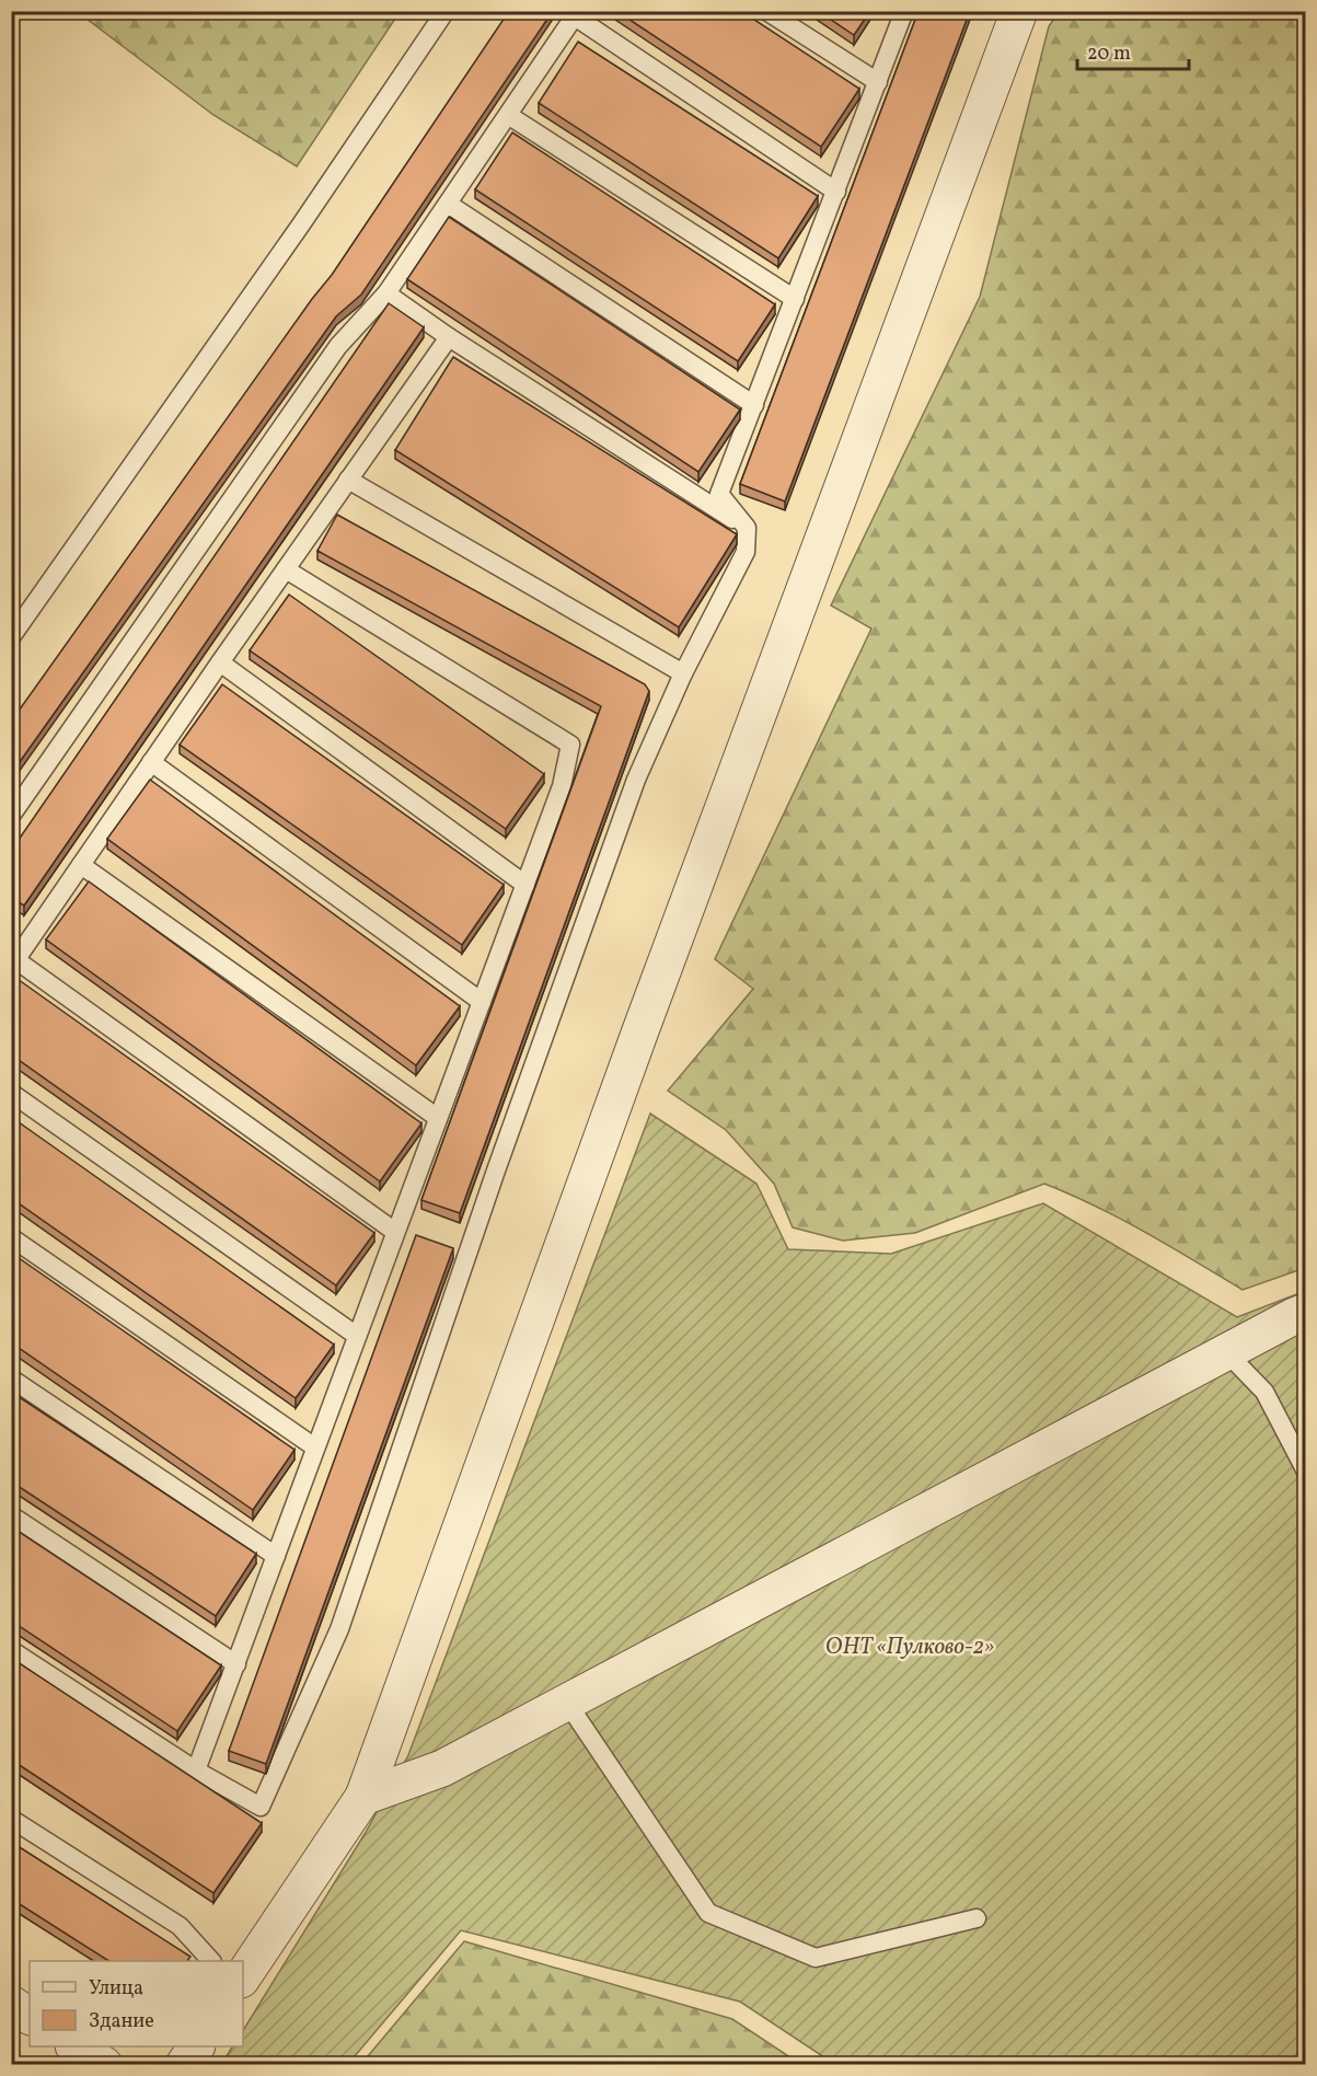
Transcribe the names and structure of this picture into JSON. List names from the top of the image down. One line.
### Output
{"parks":["ОНТ «Пулково-2»"],"legend":["Улица","Здание"],"scale_bar":"20 m"}
